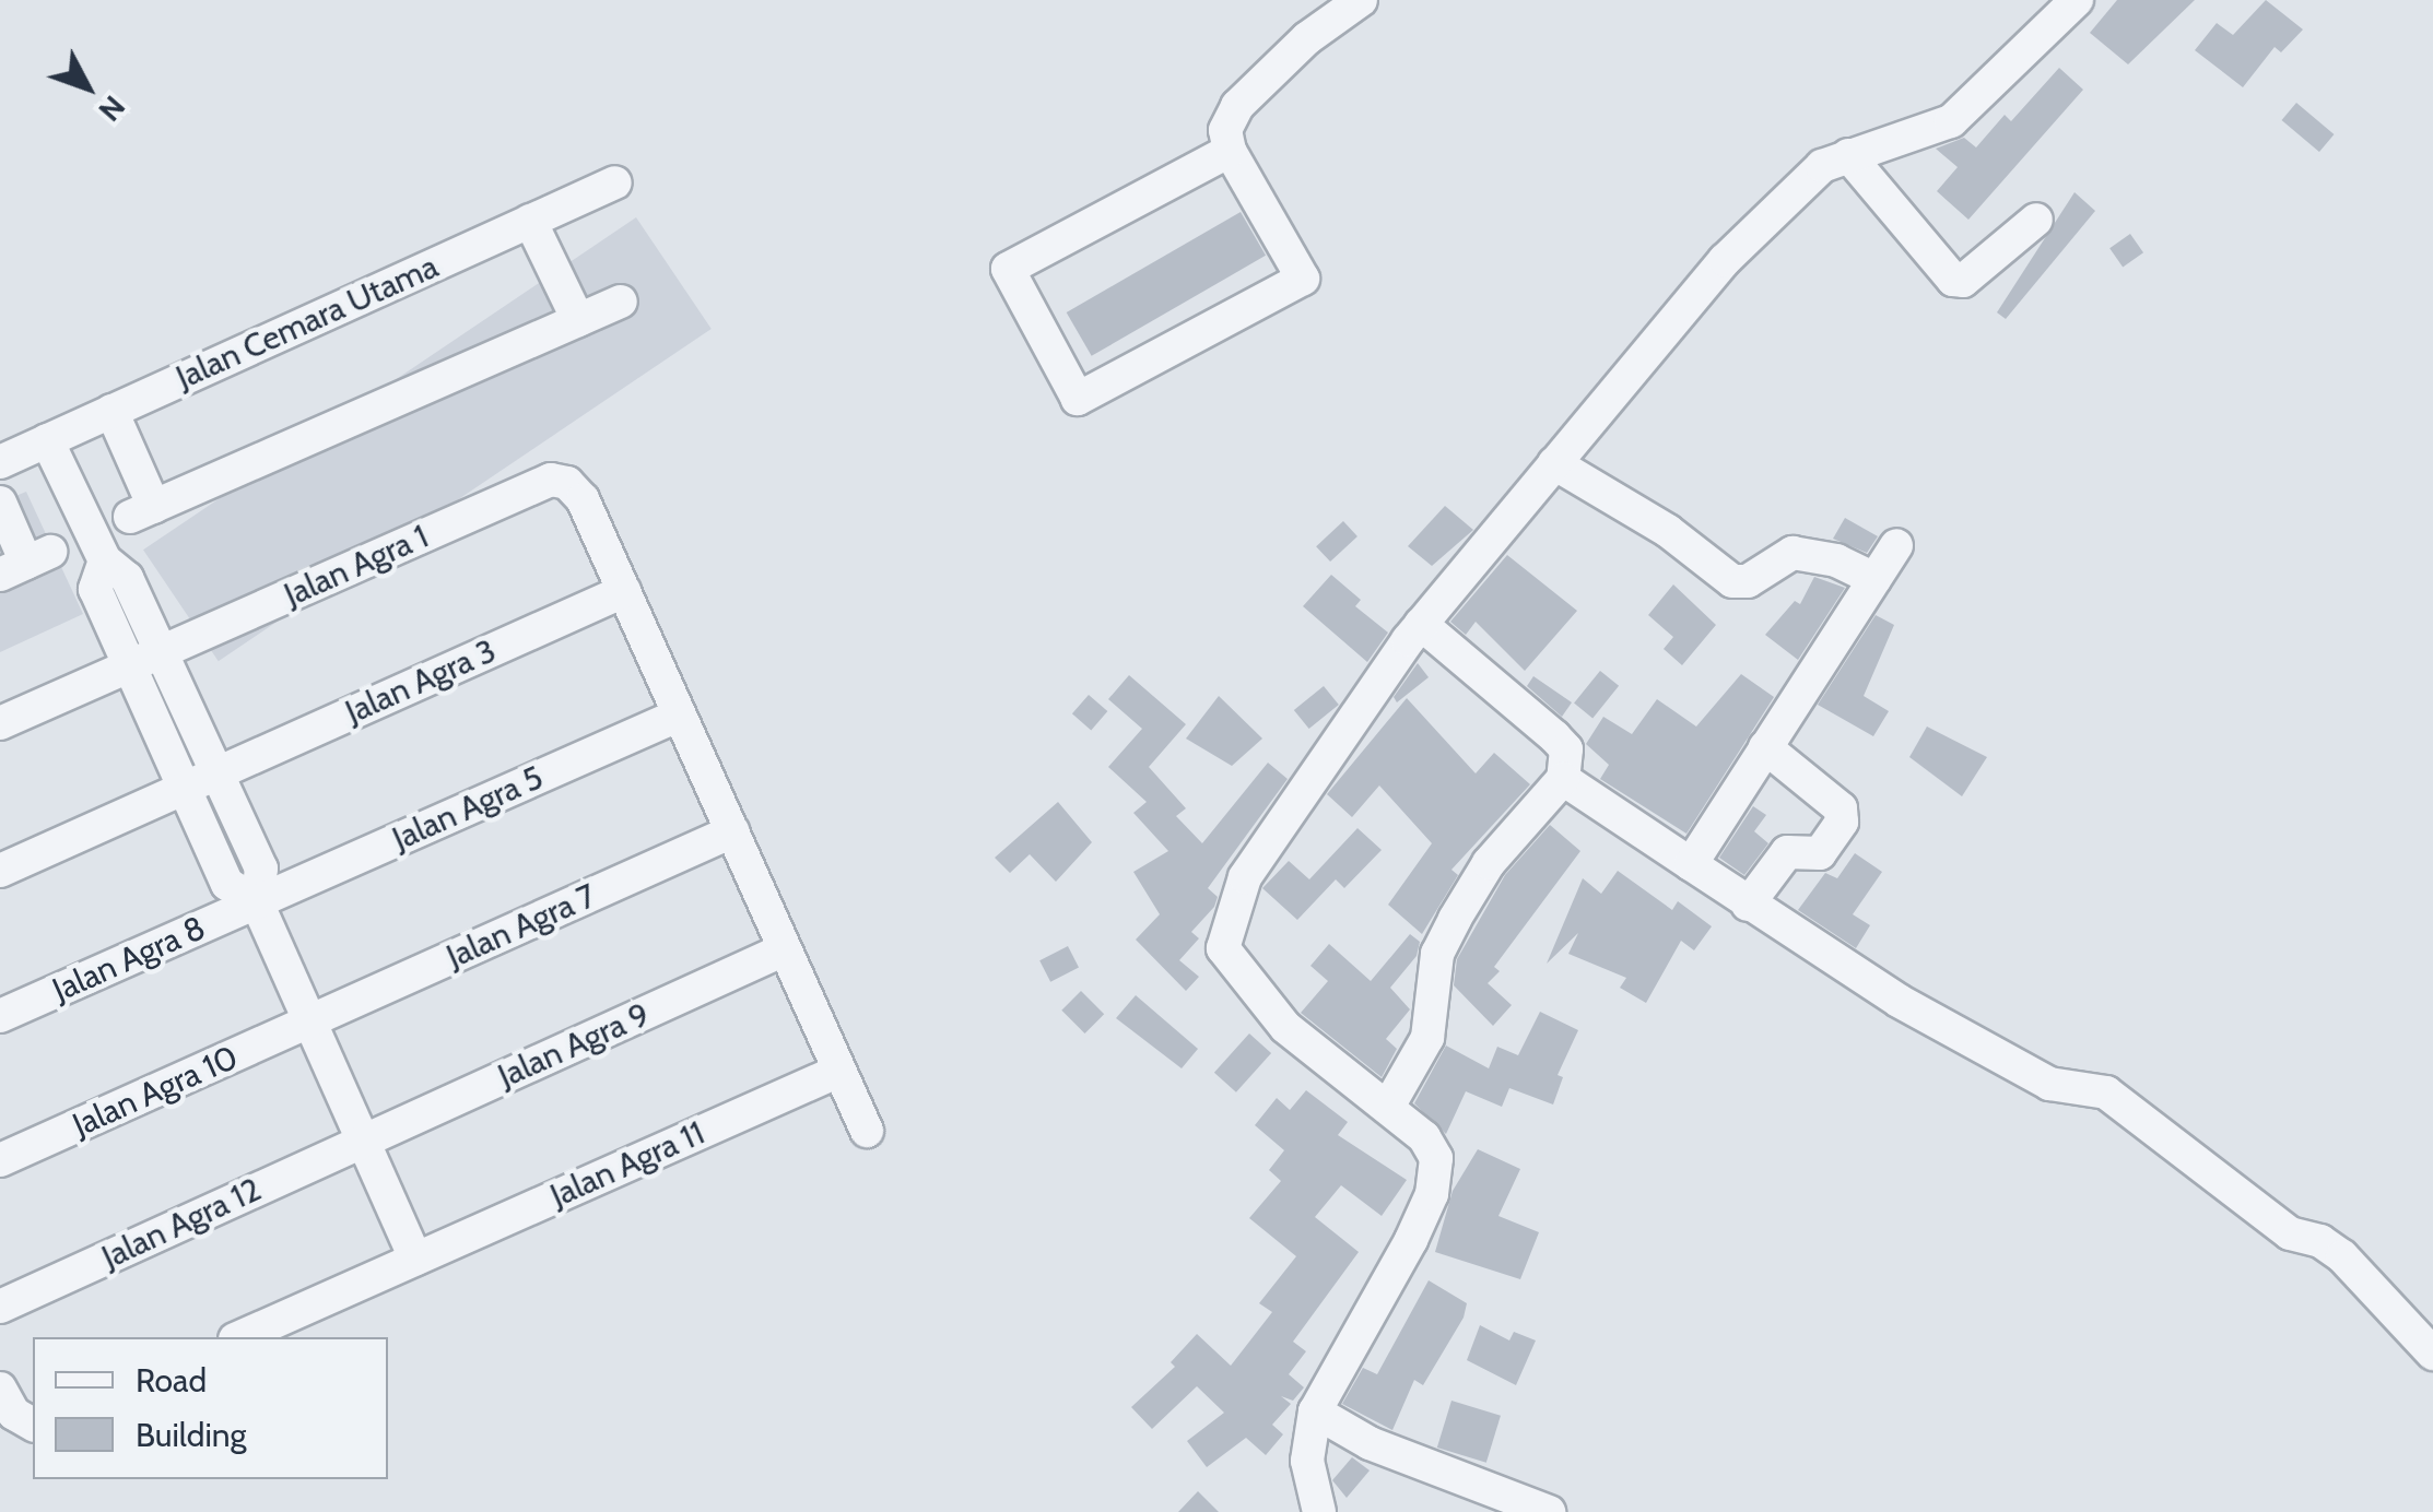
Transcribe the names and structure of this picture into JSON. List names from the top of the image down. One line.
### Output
{"streets":{"street":["Jalan Cemara Utama","Jalan Agra 1","Jalan Agra 3","Jalan Agra 5","Jalan Agra 7","Jalan Agra 8","Jalan Agra 9","Jalan Agra 10","Jalan Agra 11","Jalan Agra 12"]},"crossings":[["Jalan Agra 1","Jalan Agra 3"],["Jalan Agra 5","Jalan Agra 8"],["Jalan Agra 7","Jalan Agra 10"],["Jalan Agra 9","Jalan Agra 12"]],"legend":["Road","Building"],"north":"bottom right"}
